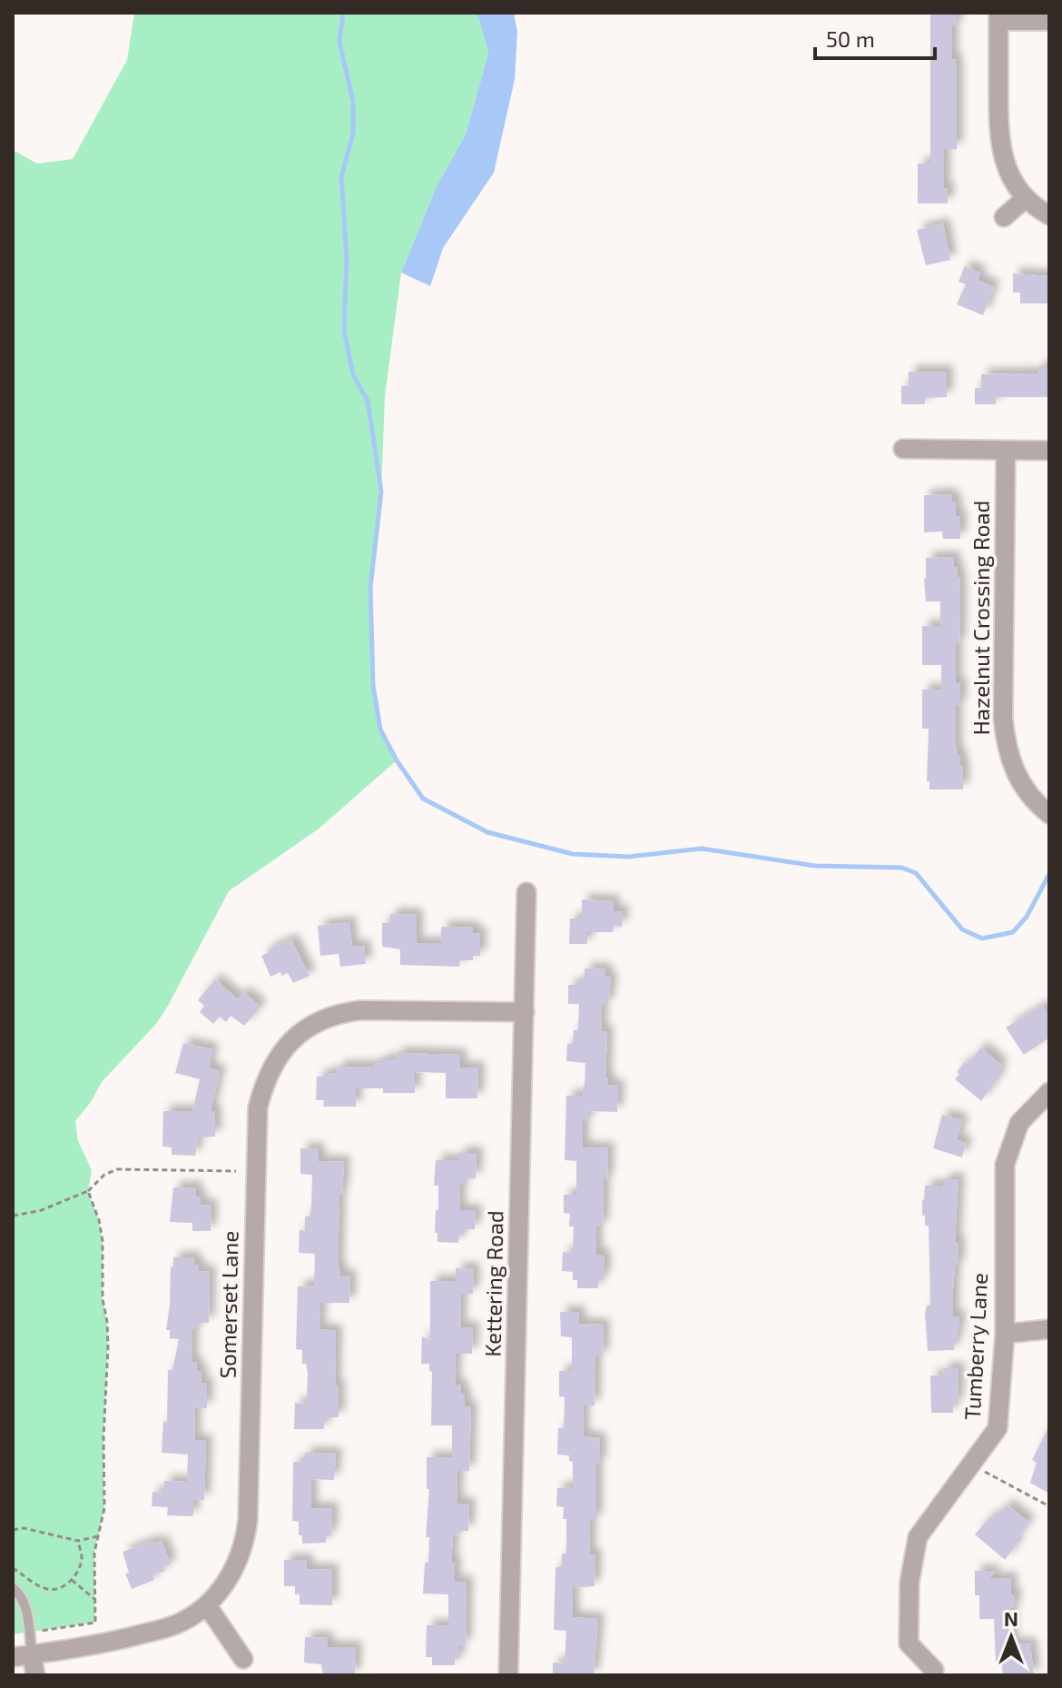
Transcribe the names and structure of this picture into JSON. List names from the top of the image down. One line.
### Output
{"streets":{"street":["Hazelnut Crossing Road","Kettering Road","Somerset Lane","Tumberry Lane"]},"crossings":[["Kettering Road","Somerset Lane"]],"scale_bar":"50 m","north":"top"}
